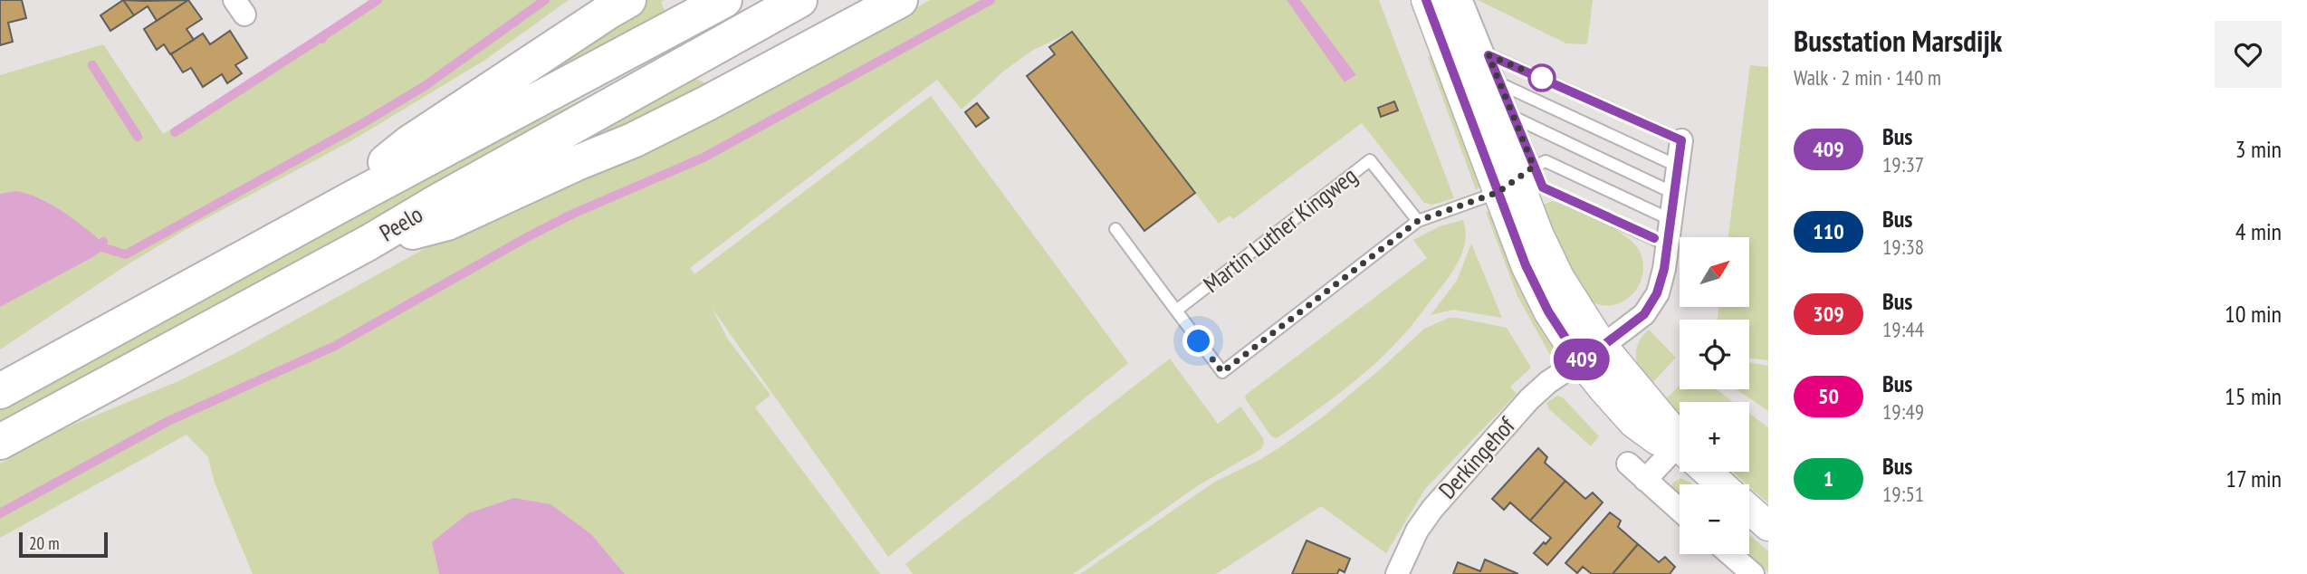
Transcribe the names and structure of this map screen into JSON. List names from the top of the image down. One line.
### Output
{"streets":{"main road":["Peelo"],"street":["Derkingehof"],"lane":["Martin Luther Kingweg"]},"lines":["bus line 409"],"scale_bar":"20 m","north":"top right","page":{"on_map":"409","heading":["Busstation Marsdijk","Walk · 2 min · 140 m"],"list":[{"mark":"409","name":"Bus","note":"19:37","value":"3 min"},{"mark":"110","name":"Bus","note":"19:38","value":"4 min"},{"mark":"309","name":"Bus","note":"19:44","value":"10 min"},{"mark":"50","name":"Bus","note":"19:49","value":"15 min"},{"mark":"1","name":"Bus","note":"19:51","value":"17 min"}],"map_buttons":["+","−"],"scale":"20 m"}}
